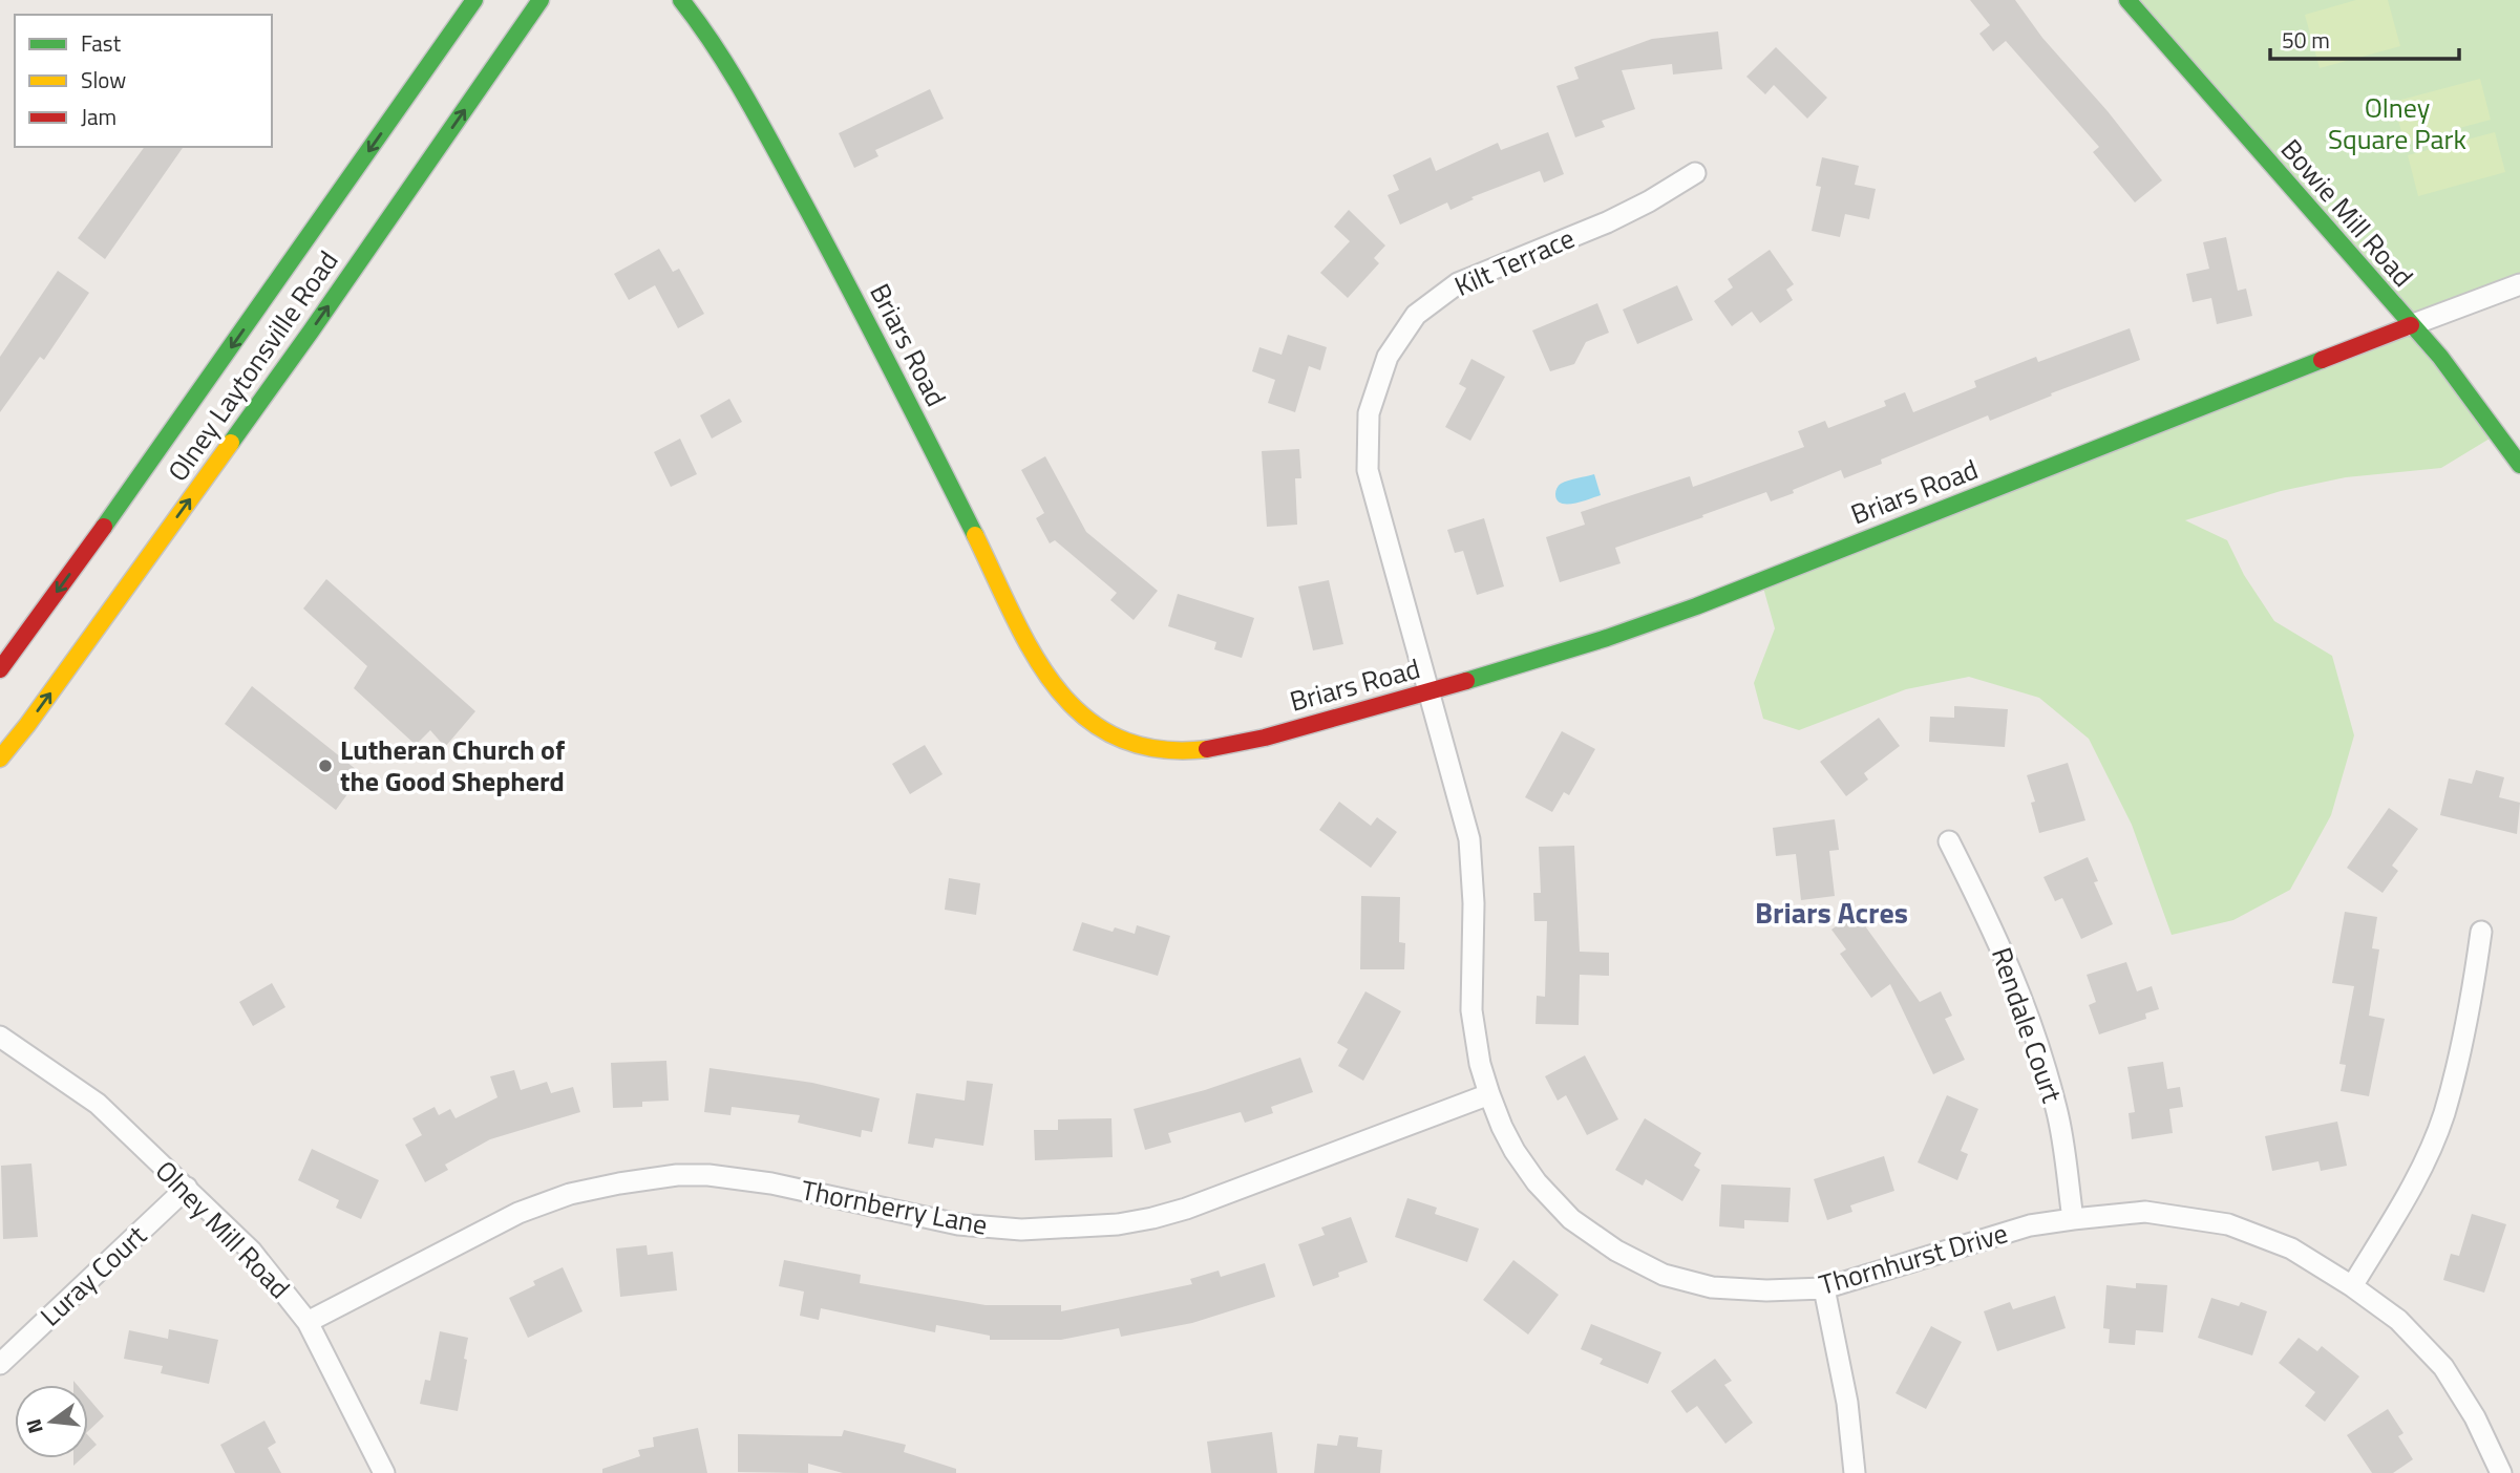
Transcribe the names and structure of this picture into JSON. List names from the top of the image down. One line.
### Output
{"streets":{"street":["Bowie Mill Road","Kilt Terrace","Briars Road","Olney Laytonsville Road","Rendale Court","Thornberry Lane","Olney Mill Road","Thornhurst Drive","Luray Court"]},"crossings":[["Bowie Mill Road","Briars Road"],["Kilt Terrace","Briars Road"],["Kilt Terrace","Thornhurst Drive"],["Briars Road","Thornhurst Drive"],["Rendale Court","Thornhurst Drive"],["Thornberry Lane","Olney Mill Road"],["Thornberry Lane","Thornhurst Drive"],["Olney Mill Road","Luray Court"]],"districts":["Briars Acres"],"parks":["Olney Square Park"],"places":["Lutheran Church of the Good Shepherd"],"legend":["Fast","Slow","Jam"],"scale_bar":"50 m","north":"left"}
